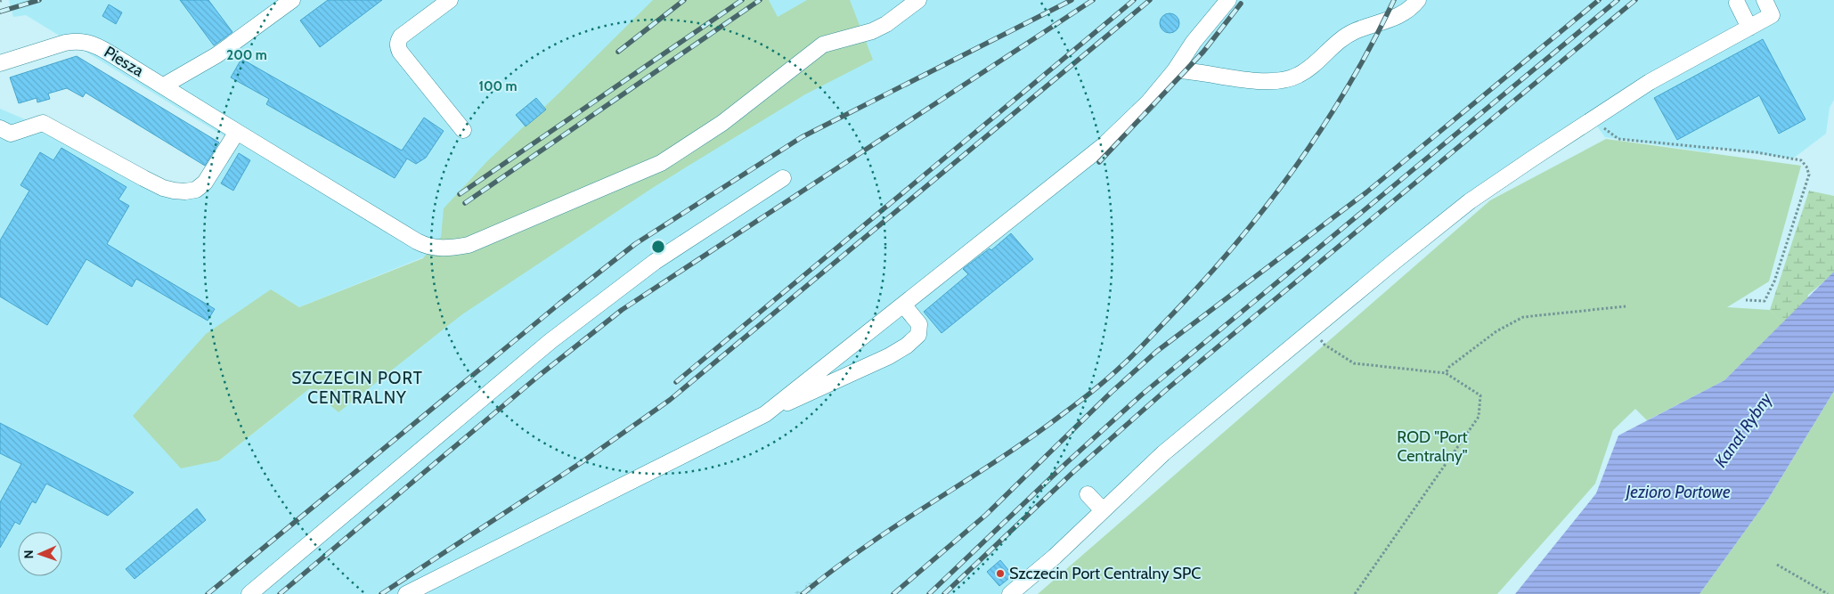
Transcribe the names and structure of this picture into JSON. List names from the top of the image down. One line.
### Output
{"streets":{"street":["Piesza"]},"districts":["SZCZECIN PORT CENTRALNY"],"water":["Kanał Rybny","Jezioro Portowe"],"parks":["ROD \"Port Centralny\""],"places":["Szczecin Port Centralny SPC"],"north":"left","rings":["200 m","100 m"]}
